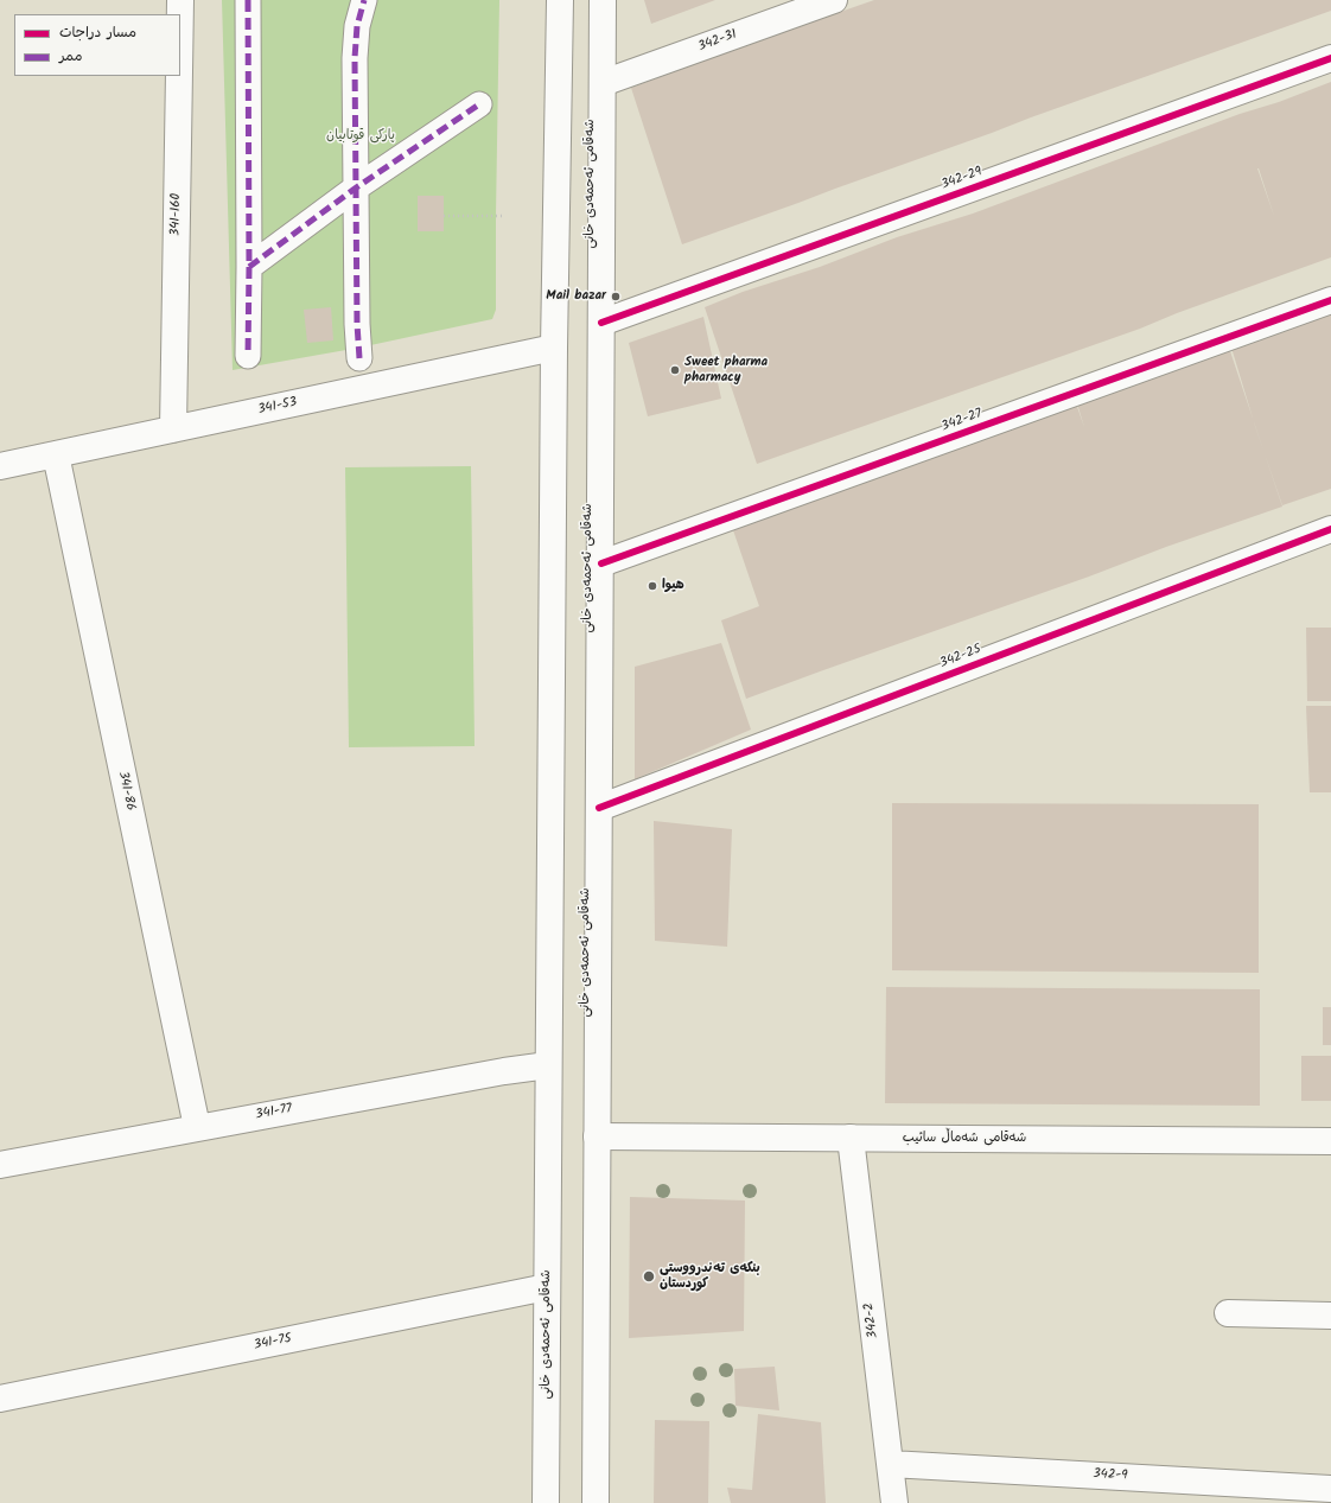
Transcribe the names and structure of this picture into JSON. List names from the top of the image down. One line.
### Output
{"streets":{"street":["342-31","342-29","شەقامی ئەحمەدی خانی","341-160","341-53","342-27","342-25","341-86","341-77","شەقامی شەماڵ سائیب","342-2","341-75","342-9"]},"crossings":[["342-31","شەقامی ئەحمەدی خانی"],["342-29","شەقامی ئەحمەدی خانی"],["شەقامی ئەحمەدی خانی","341-53"],["شەقامی ئەحمەدی خانی","342-27"],["شەقامی ئەحمەدی خانی","342-25"],["شەقامی ئەحمەدی خانی","341-77"],["شەقامی ئەحمەدی خانی","شەقامی شەماڵ سائیب"],["شەقامی ئەحمەدی خانی","341-75"],["341-160","341-53"],["341-53","341-86"],["341-86","341-77"],["شەقامی شەماڵ سائیب","342-2"],["342-2","342-9"]],"parks":["پارکی قوتابیان"],"places":["Mail bazar","Sweet pharma pharmacy","هيوا","بنکەی تەندرووستی کوردستان"],"legend":["مسار دراجات","ممر"]}
